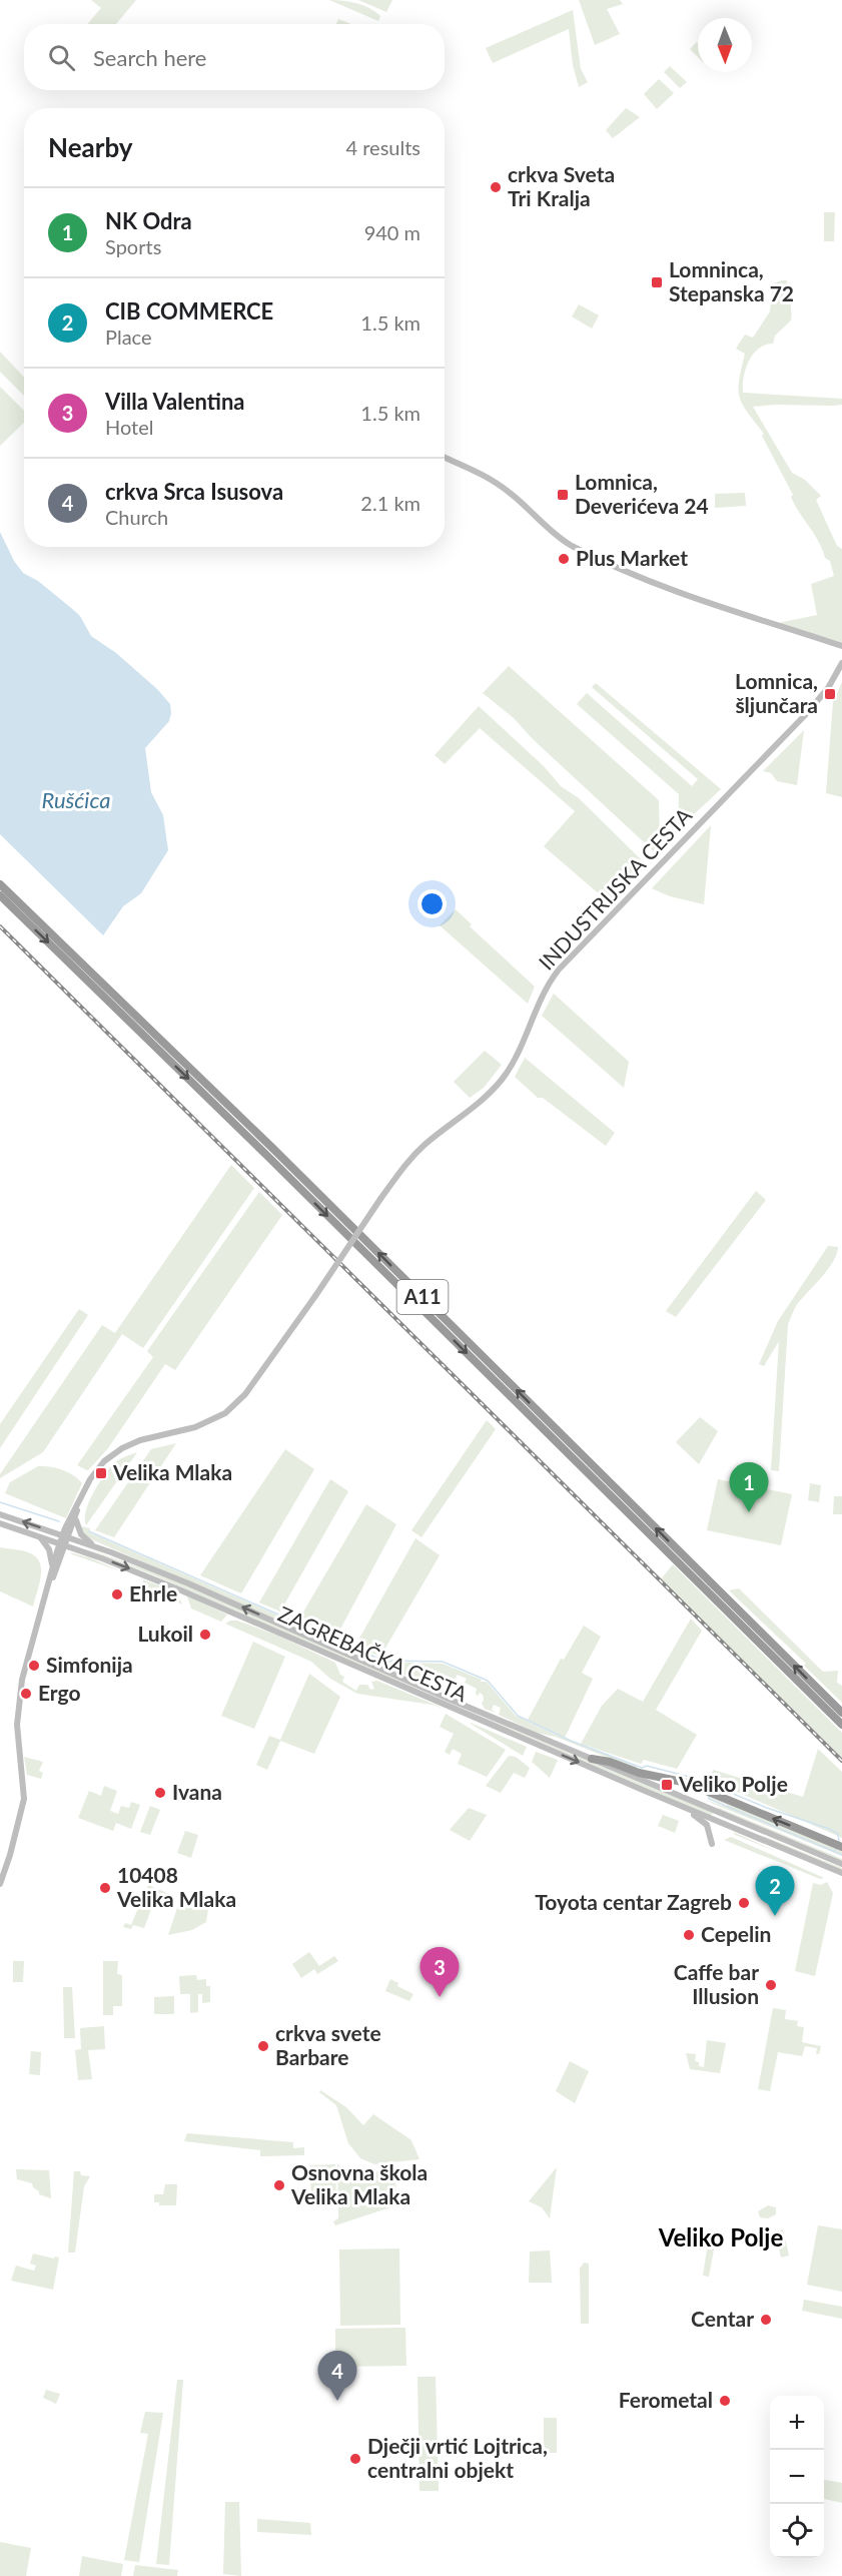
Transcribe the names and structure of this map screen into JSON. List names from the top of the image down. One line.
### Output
{"streets":{"highway":["A11"],"main road":["INDUSTRIJSKA CESTA","ZAGREBAČKA CESTA"]},"crossings":[["INDUSTRIJSKA CESTA","ZAGREBAČKA CESTA"]],"districts":["Veliko Polje"],"water":["Rušćica"],"places":{"other":["crkva Sveta Tri Kralja","Plus Market","Ehrle","Lukoil","Simfonija","Ergo","Ivana","10408 Velika Mlaka","Toyota centar Zagreb","Cepelin","Caffe bar Illusion","crkva svete Barbare","Osnovna škola Velika Mlaka","Centar","Ferometal","Dječji vrtić Lojtrica, centralni objekt"],"transit":["Lomninca, Stepanska 72","Lomnica, Deverićeva 24","Lomnica, šljunčara","Velika Mlaka","Veliko Polje"]},"north":"bottom","page":{"search":"Search here","heading":["Nearby","4 results"],"list":[{"mark":"1","name":"NK Odra","note":"Sports","value":"940 m"},{"mark":"2","name":"CIB COMMERCE","note":"Place","value":"1.5 km"},{"mark":"3","name":"Villa Valentina","note":"Hotel","value":"1.5 km"},{"mark":"4","name":"crkva Srca Isusova","note":"Church","value":"2.1 km"}],"pins":["1","2","3","4"],"map_buttons":["+","−"]}}
